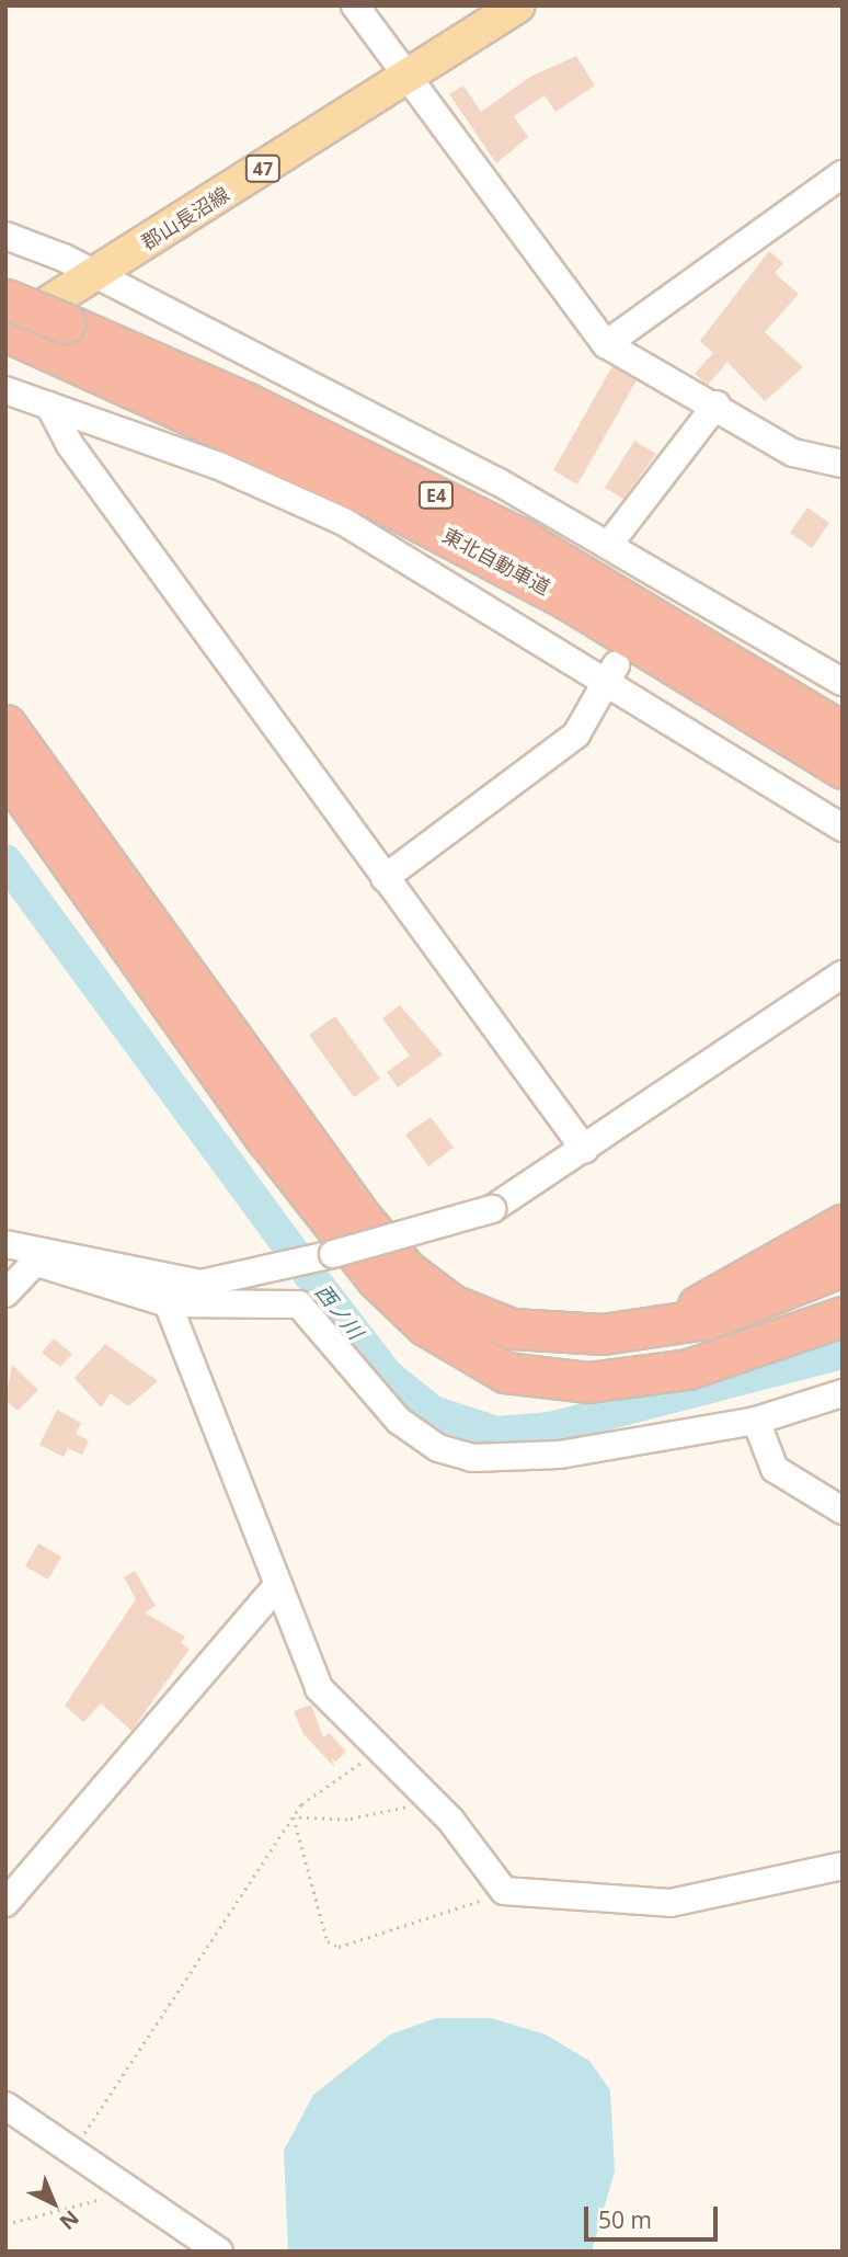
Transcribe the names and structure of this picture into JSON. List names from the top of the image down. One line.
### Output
{"streets":{"highway":["E4","東北自動車道"],"main road":["47","郡山長沼線"]},"crossings":[["郡山長沼線","東北自動車道"]],"water":["西ノ川"],"scale_bar":"50 m","north":"bottom right"}
